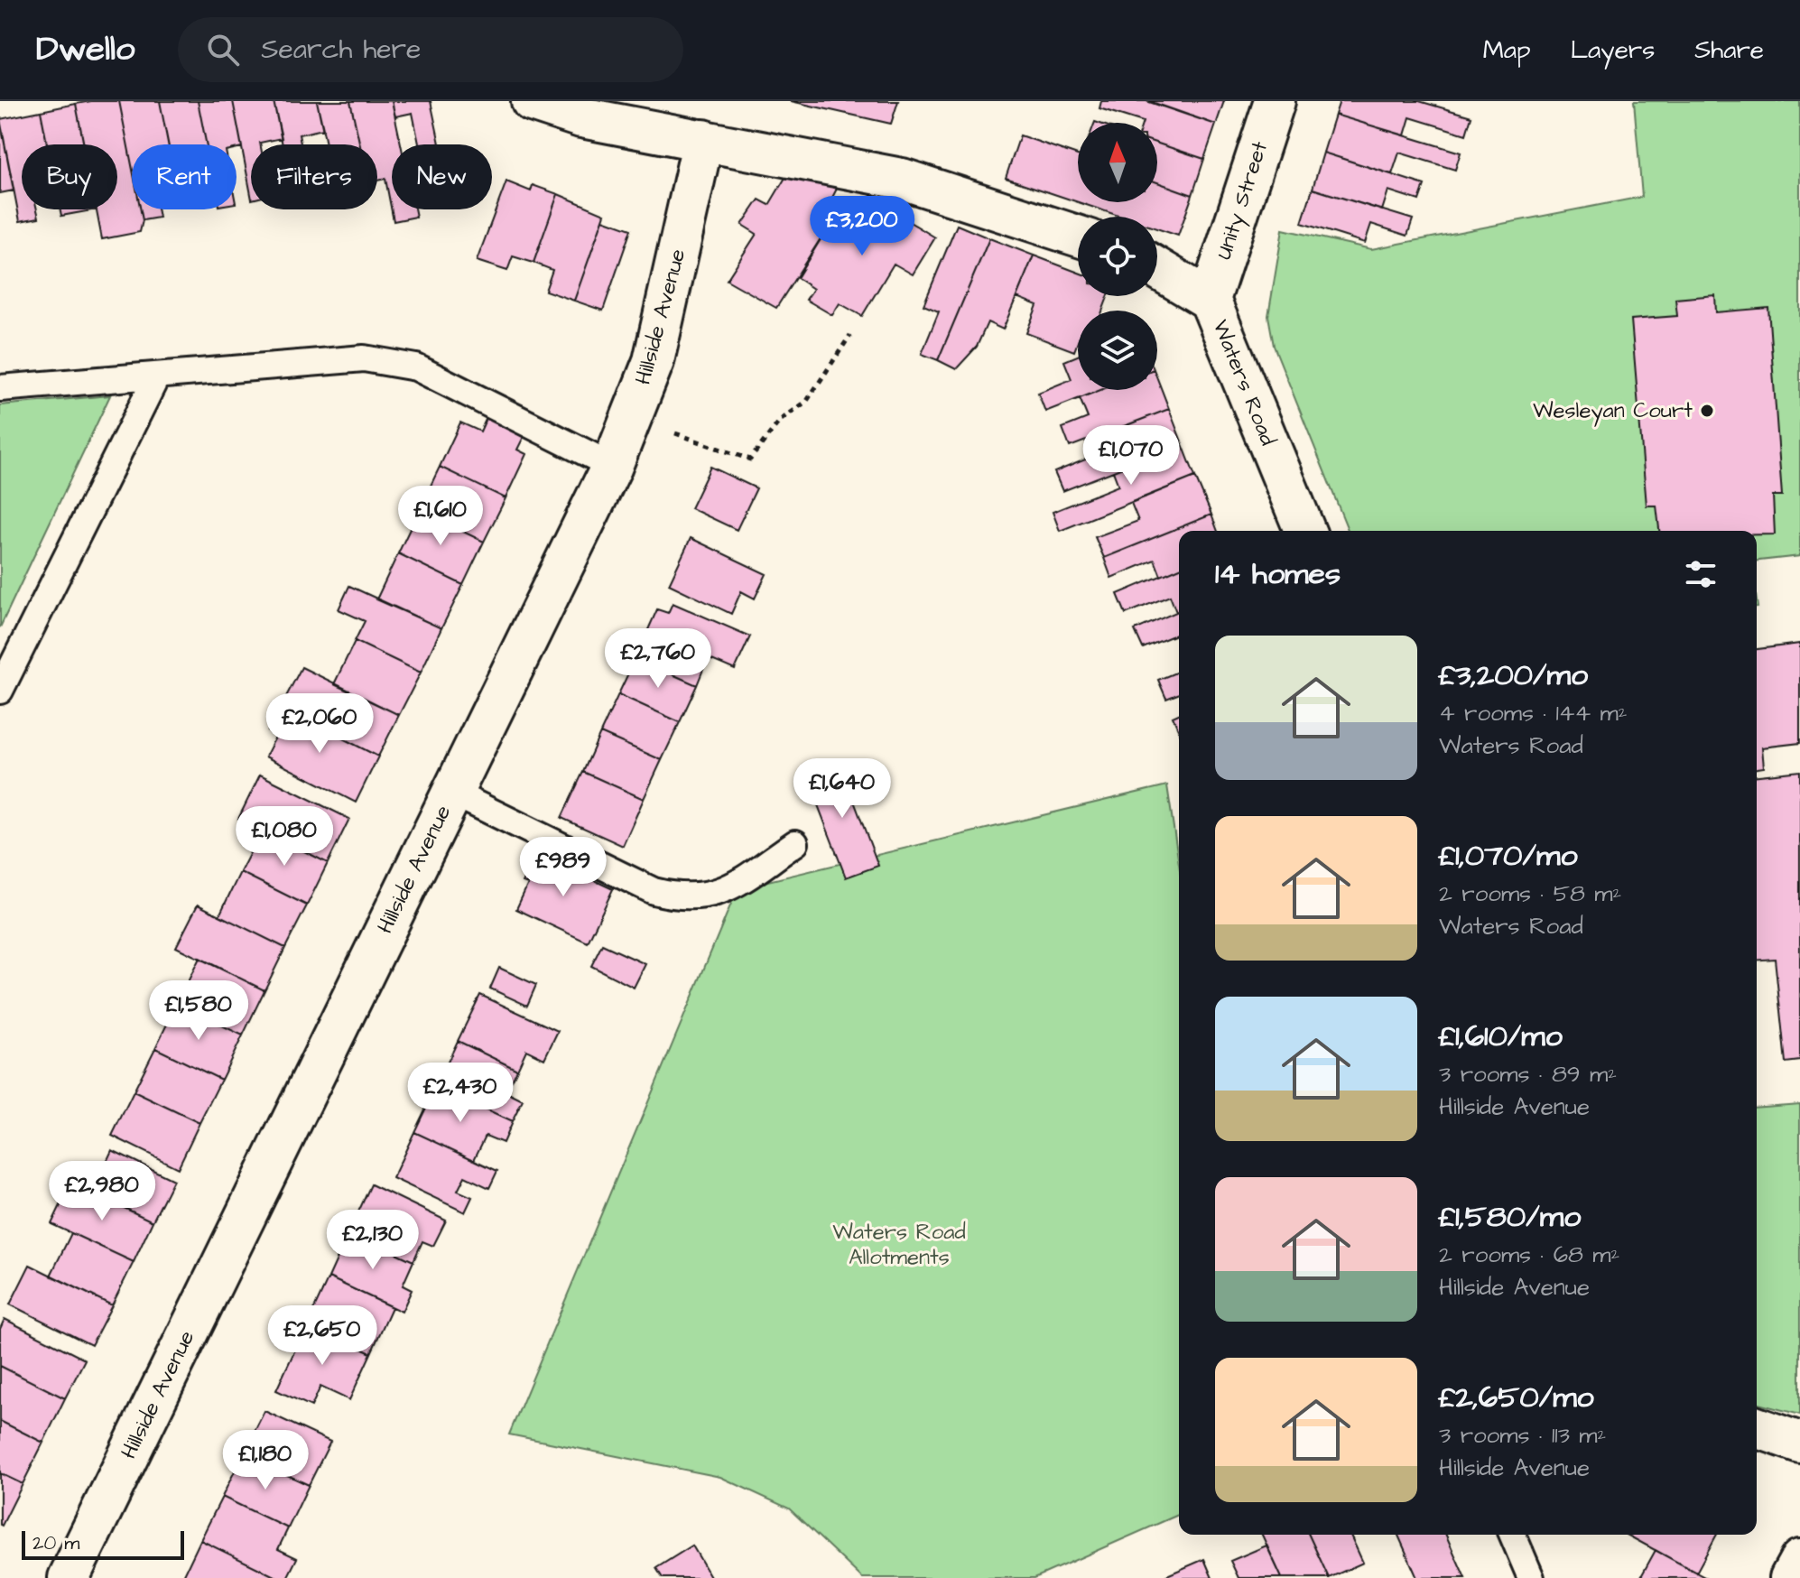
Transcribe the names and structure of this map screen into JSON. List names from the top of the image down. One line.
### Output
{"streets":{"street":["Unity Street","Hillside Avenue","Waters Road"]},"crossings":[["Unity Street","Waters Road"]],"parks":["Waters Road Allotments"],"places":["Wesleyan Court"],"scale_bar":"20 m","north":"top","page":{"header":"Dwello","search":"Search here","nav":["Map","Layers","Share"],"chip":["Buy","Rent","Filters","New"],"price":["£3,200","£1,070","£1,610","£2,760","£2,060","£1,640","£1,080","£989","£1,580","£2,430","£2,980","£2,130","£2,650","£1,180"],"heading":"14 homes","list":[{"name":"£3,200/mo","note":"4 rooms · 144 m² · Waters Road"},{"name":"£1,070/mo","note":"2 rooms · 58 m² · Waters Road"},{"name":"£1,610/mo","note":"3 rooms · 89 m² · Hillside Avenue"},{"name":"£1,580/mo","note":"2 rooms · 68 m² · Hillside Avenue"},{"name":"£2,650/mo","note":"3 rooms · 113 m² · Hillside Avenue"}],"scale":"20 m"}}
